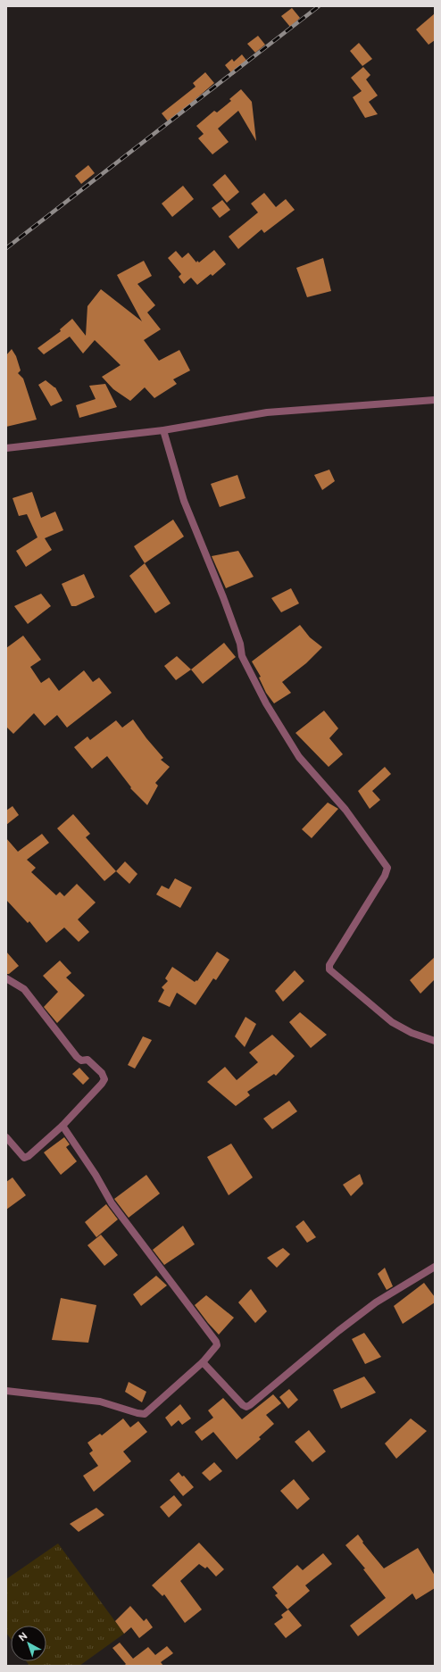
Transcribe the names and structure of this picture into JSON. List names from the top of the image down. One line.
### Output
{"north":"top left"}
